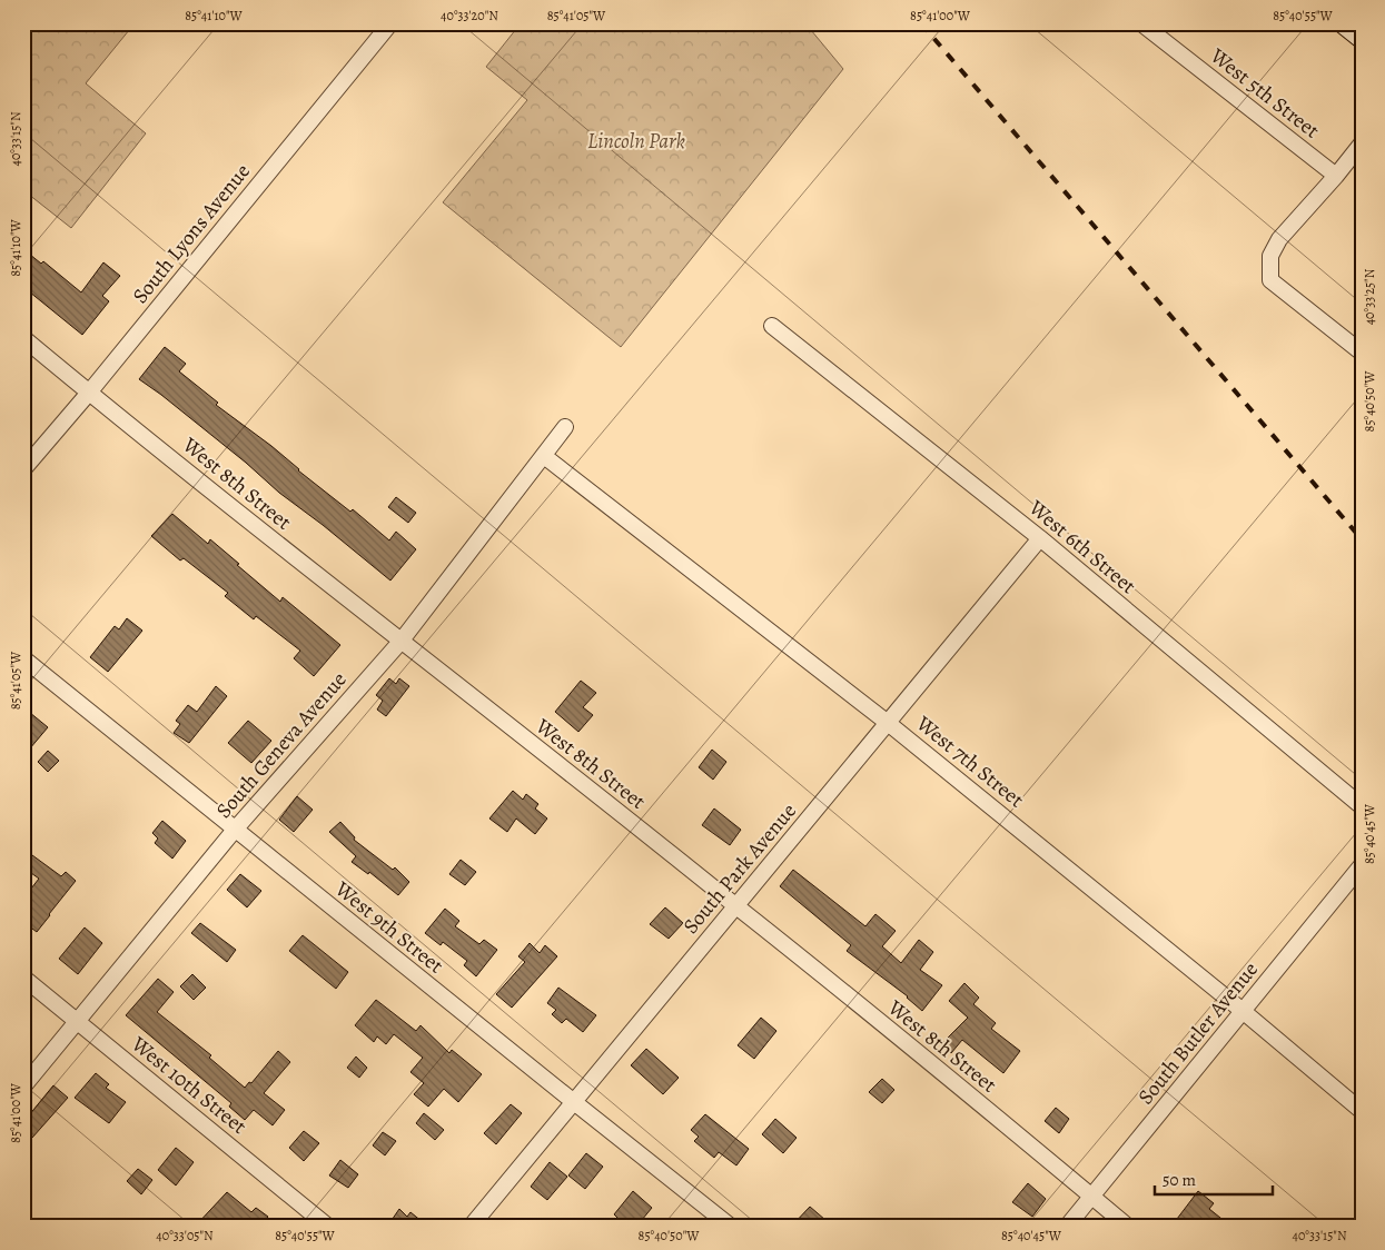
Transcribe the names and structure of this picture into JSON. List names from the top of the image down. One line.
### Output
{"streets":{"street":["West 5th Street","South Lyons Avenue","West 8th Street","West 6th Street","South Geneva Avenue","West 7th Street","South Park Avenue","West 9th Street","South Butler Avenue","West 10th Street"]},"crossings":[["South Lyons Avenue","West 8th Street"],["West 8th Street","South Geneva Avenue"],["West 8th Street","South Park Avenue"],["West 8th Street","South Butler Avenue"],["West 6th Street","South Park Avenue"],["South Geneva Avenue","West 7th Street"],["South Geneva Avenue","West 9th Street"],["South Geneva Avenue","West 10th Street"],["West 7th Street","South Park Avenue"],["West 7th Street","South Butler Avenue"],["South Park Avenue","West 9th Street"]],"parks":["Lincoln Park"],"scale_bar":"50 m","coordinates":["85°41'10\"W","40°33'20\"N","85°41'05\"W","85°41'00\"W","85°40'55\"W","40°33'15\"N","40°33'25\"N","85°40'50\"W","85°40'45\"W","40°33'05\"N"]}
